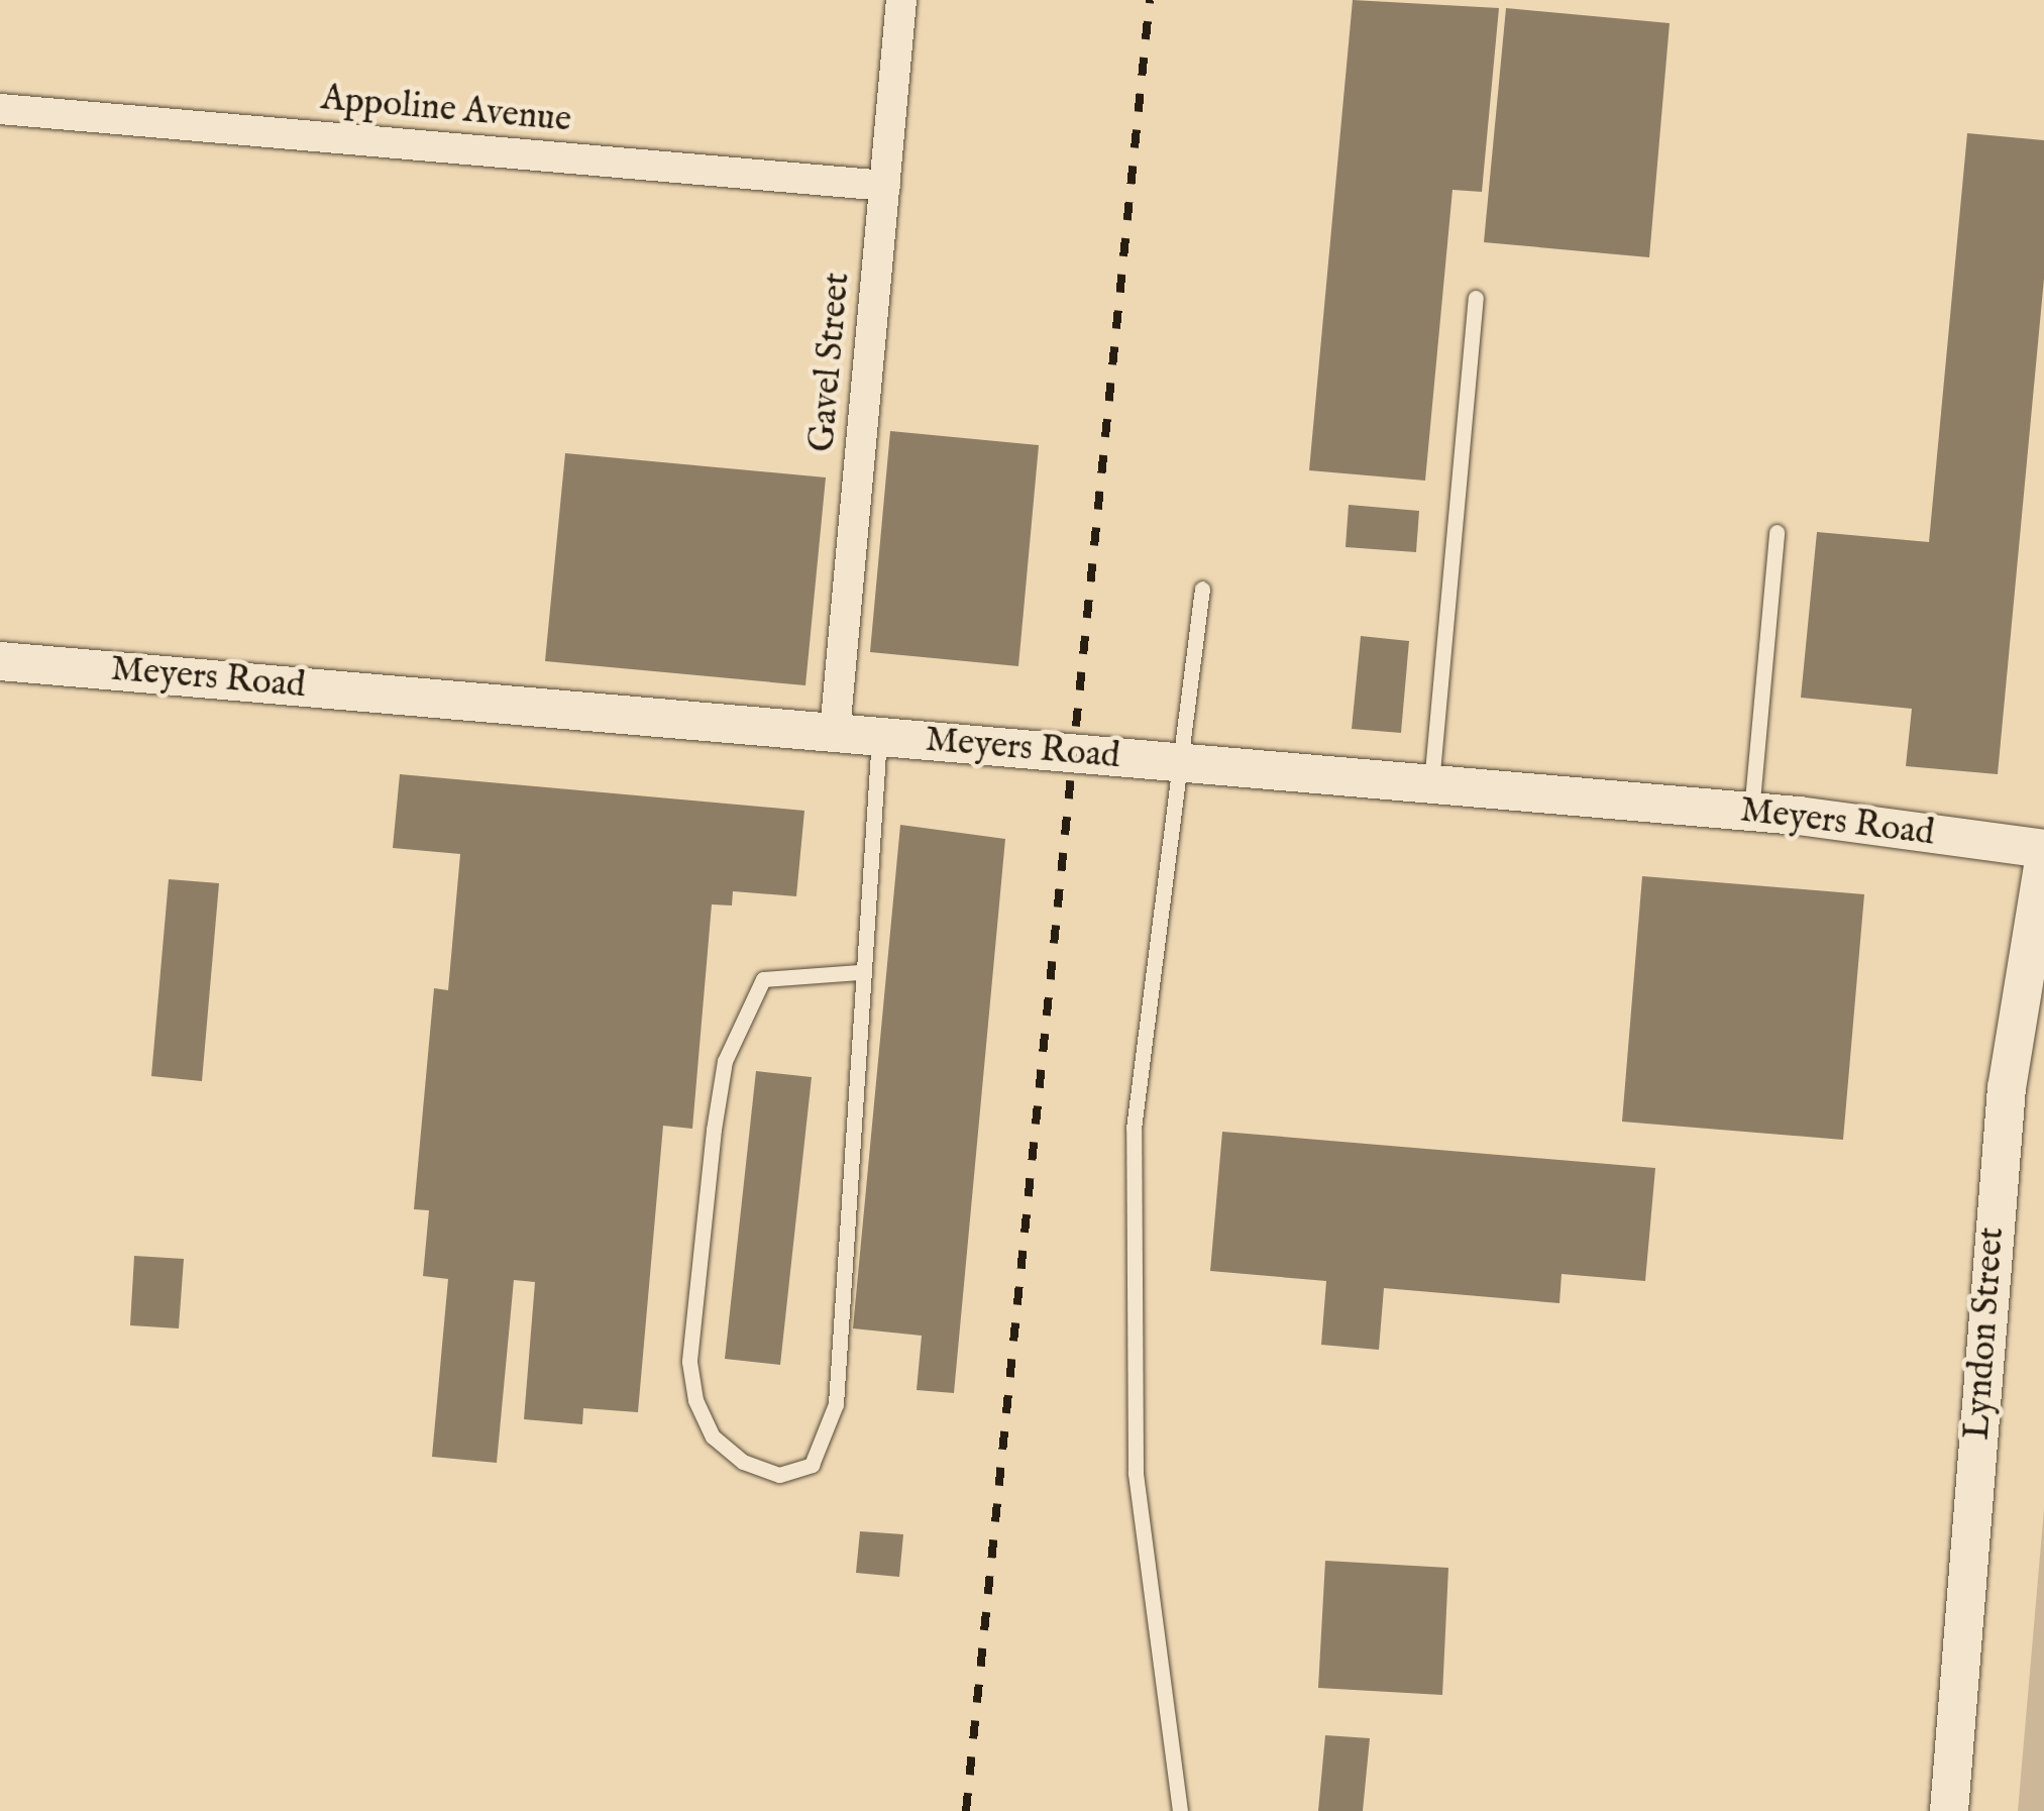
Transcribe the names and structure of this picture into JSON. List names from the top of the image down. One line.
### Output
{"streets":{"street":["Appoline Avenue","Gavel Street","Meyers Road","Lyndon Street"]},"crossings":[["Appoline Avenue","Gavel Street"],["Gavel Street","Meyers Road"]]}
